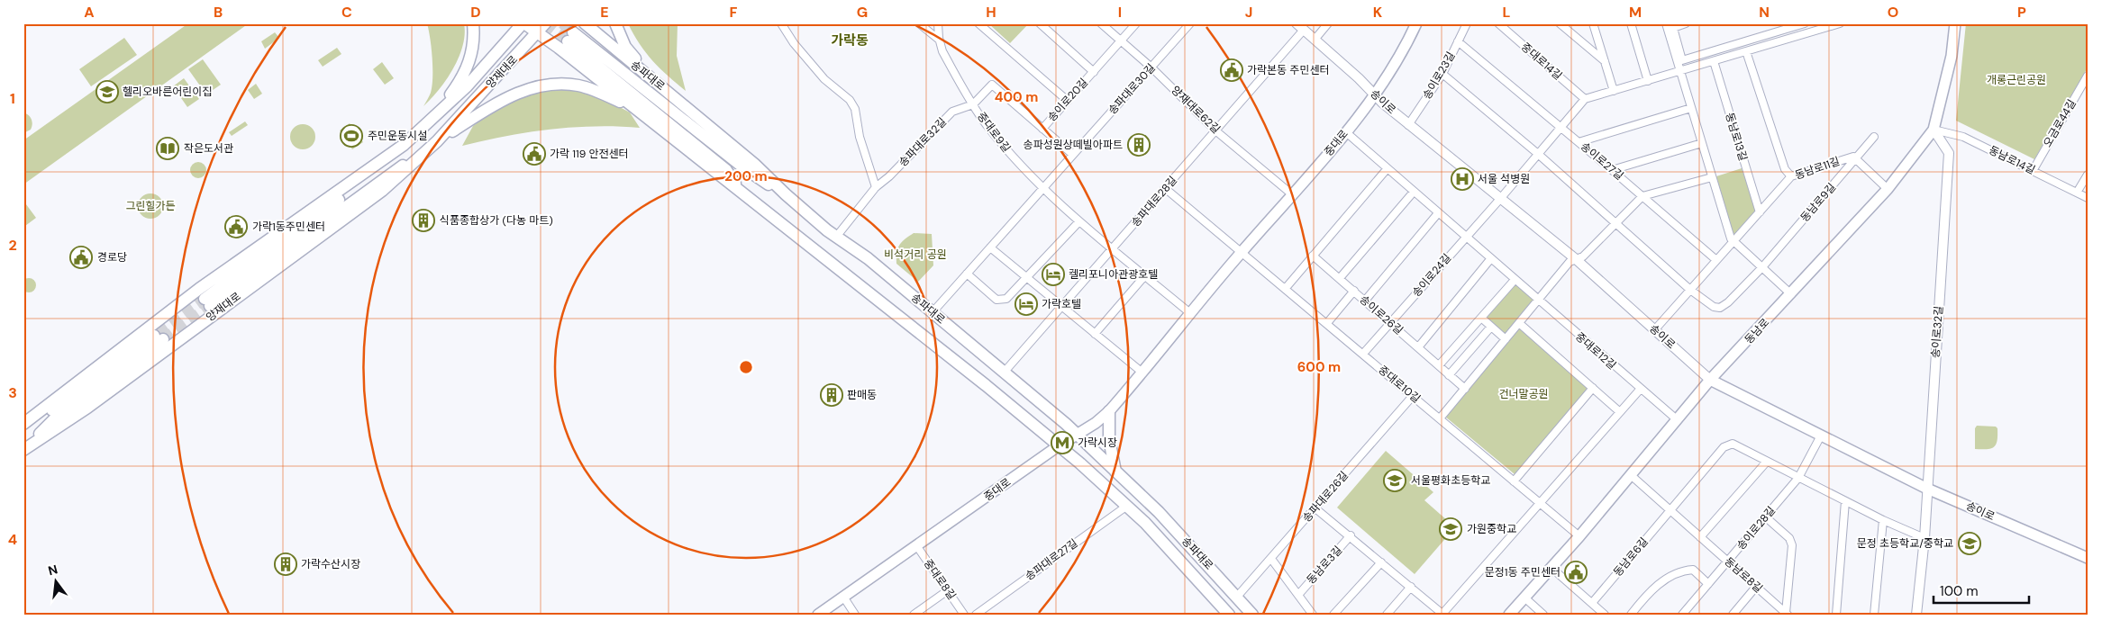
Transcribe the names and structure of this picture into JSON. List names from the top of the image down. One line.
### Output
{"streets":{"main road":["양재대로","송파대로","송이로","중대로","동남로"],"street":["중대로14길","송이로23길","송파대로30길","송이로20길","양재대로62길","오금로44길","중대로9길","동남로13길","송파대로32길","동남로14길","송이로27길","동남로11길","송파대로28길","동남로9길","송이로24길","송이로26길","송이로32길","중대로12길","중대로10길","송파대로26길","송이로28길","동남로6길","송파대로27길","동남로3길","동남로8길","중대로8길"]},"crossings":[["송파대로","송파대로30길"],["송파대로","송파대로32길"],["송파대로","중대로"],["송파대로","송파대로28길"],["송파대로","송파대로26길"],["송파대로","송파대로27길"],["송이로23길","송이로"],["송파대로30길","양재대로62길"],["송파대로30길","중대로9길"],["송이로20길","양재대로62길"],["송이로","중대로"],["송이로","동남로11길"],["송이로","송파대로28길"],["송이로","송이로24길"],["송이로","동남로"],["송이로","송이로32길"],["송이로","송이로28길"],["양재대로62길","중대로"],["양재대로62길","송파대로28길"],["오금로44길","동남로14길"],["중대로9길","송파대로32길"],["중대로9길","중대로"],["중대로9길","송파대로28길"],["동남로13길","동남로11길"],["중대로","중대로12길"],["중대로","중대로10길"],["중대로","중대로8길"],["동남로14길","동남로"],["동남로14길","송이로32길"],["동남로11길","동남로9길"],["동남로11길","동남로"],["송이로24길","송이로26길"],["송이로24길","중대로12길"],["송이로24길","중대로10길"],["동남로","송이로32길"],["동남로","중대로12길"],["동남로","중대로10길"],["동남로","동남로8길"],["중대로10길","송파대로26길"],["송파대로26길","동남로3길"],["송이로28길","동남로8길"],["동남로6길","동남로8길"]],"districts":["가락동"],"parks":["개롱근린공원","그린힐가든","비석거리 공원","건너말공원"],"places":{"public building":["가락본동 주민센터","가락 119 안전센터","가락1동주민센터","경로당","문정1동 주민센터"],"school or university":["헬리오바른어린이집","서울평화초등학교","가원중학교","문정 초등학교/중학교"],"sports":["주민운동시설"],"building":["송파성원상떼빌아파트","식품종합상가 (다농 마트)","판매동","가락수산시장"],"library":["작은도서관"],"hospital":["서울 석병원"],"hotel":["켈리포니아관광호텔","가락호텔"],"metro station":["가락시장"]},"scale_bar":"100 m","north":"top","grid":{"columns":["A","B","C","D","E","F","G","H","I","J","K","L","M","N","O","P"],"rows":["1","2","3","4"]},"rings":["400 m","200 m","600 m"]}
